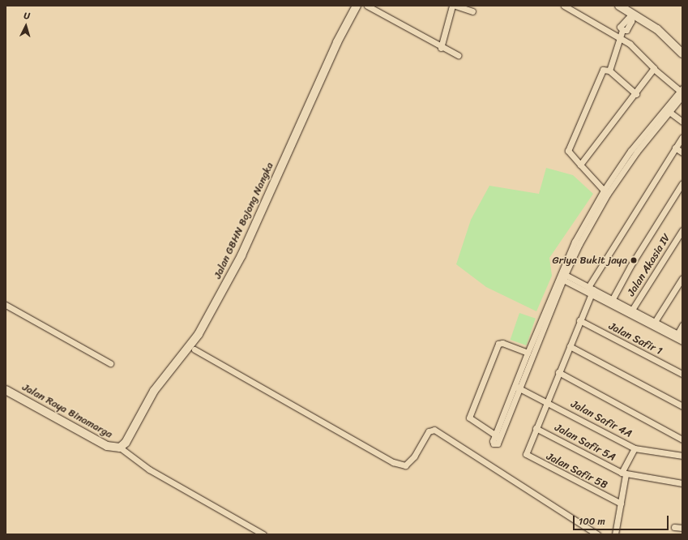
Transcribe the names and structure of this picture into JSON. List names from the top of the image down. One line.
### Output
{"streets":{"street":["Jalan GBHN Bojong Nangka","Jalan Akasia IV","Jalan Safir 1","Jalan Raya Binamarga","Jalan Safir 4A","Jalan Safir 5A","Jalan Safir 5B"]},"crossings":[["Jalan GBHN Bojong Nangka","Jalan Raya Binamarga"],["Jalan Safir 5A","Jalan Safir 5B"]],"places":["Griya Bukit jaya"],"scale_bar":"100 m","north":"top"}
